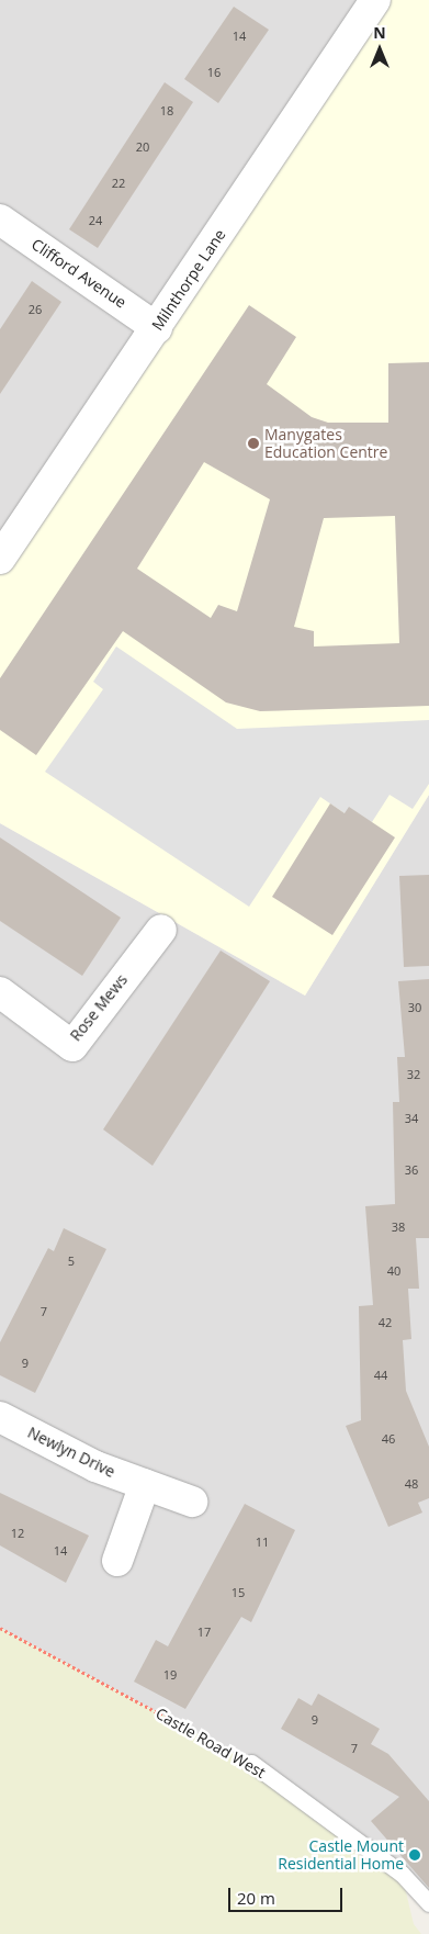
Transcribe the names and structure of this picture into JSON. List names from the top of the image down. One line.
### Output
{"streets":{"street":["Clifford Avenue","Milnthorpe Lane","Rose Mews","Newlyn Drive"],"lane":["Castle Road West"]},"crossings":[["Clifford Avenue","Milnthorpe Lane"]],"places":["Manygates Education Centre","Castle Mount Residential Home"],"house_numbers":["14","16","18","20","22","24","26","30","32","34","36","38","5","40","7","42","9","44","46","48","12","11","14","15","17","19","9","7"],"scale_bar":"20 m","north":"top"}
